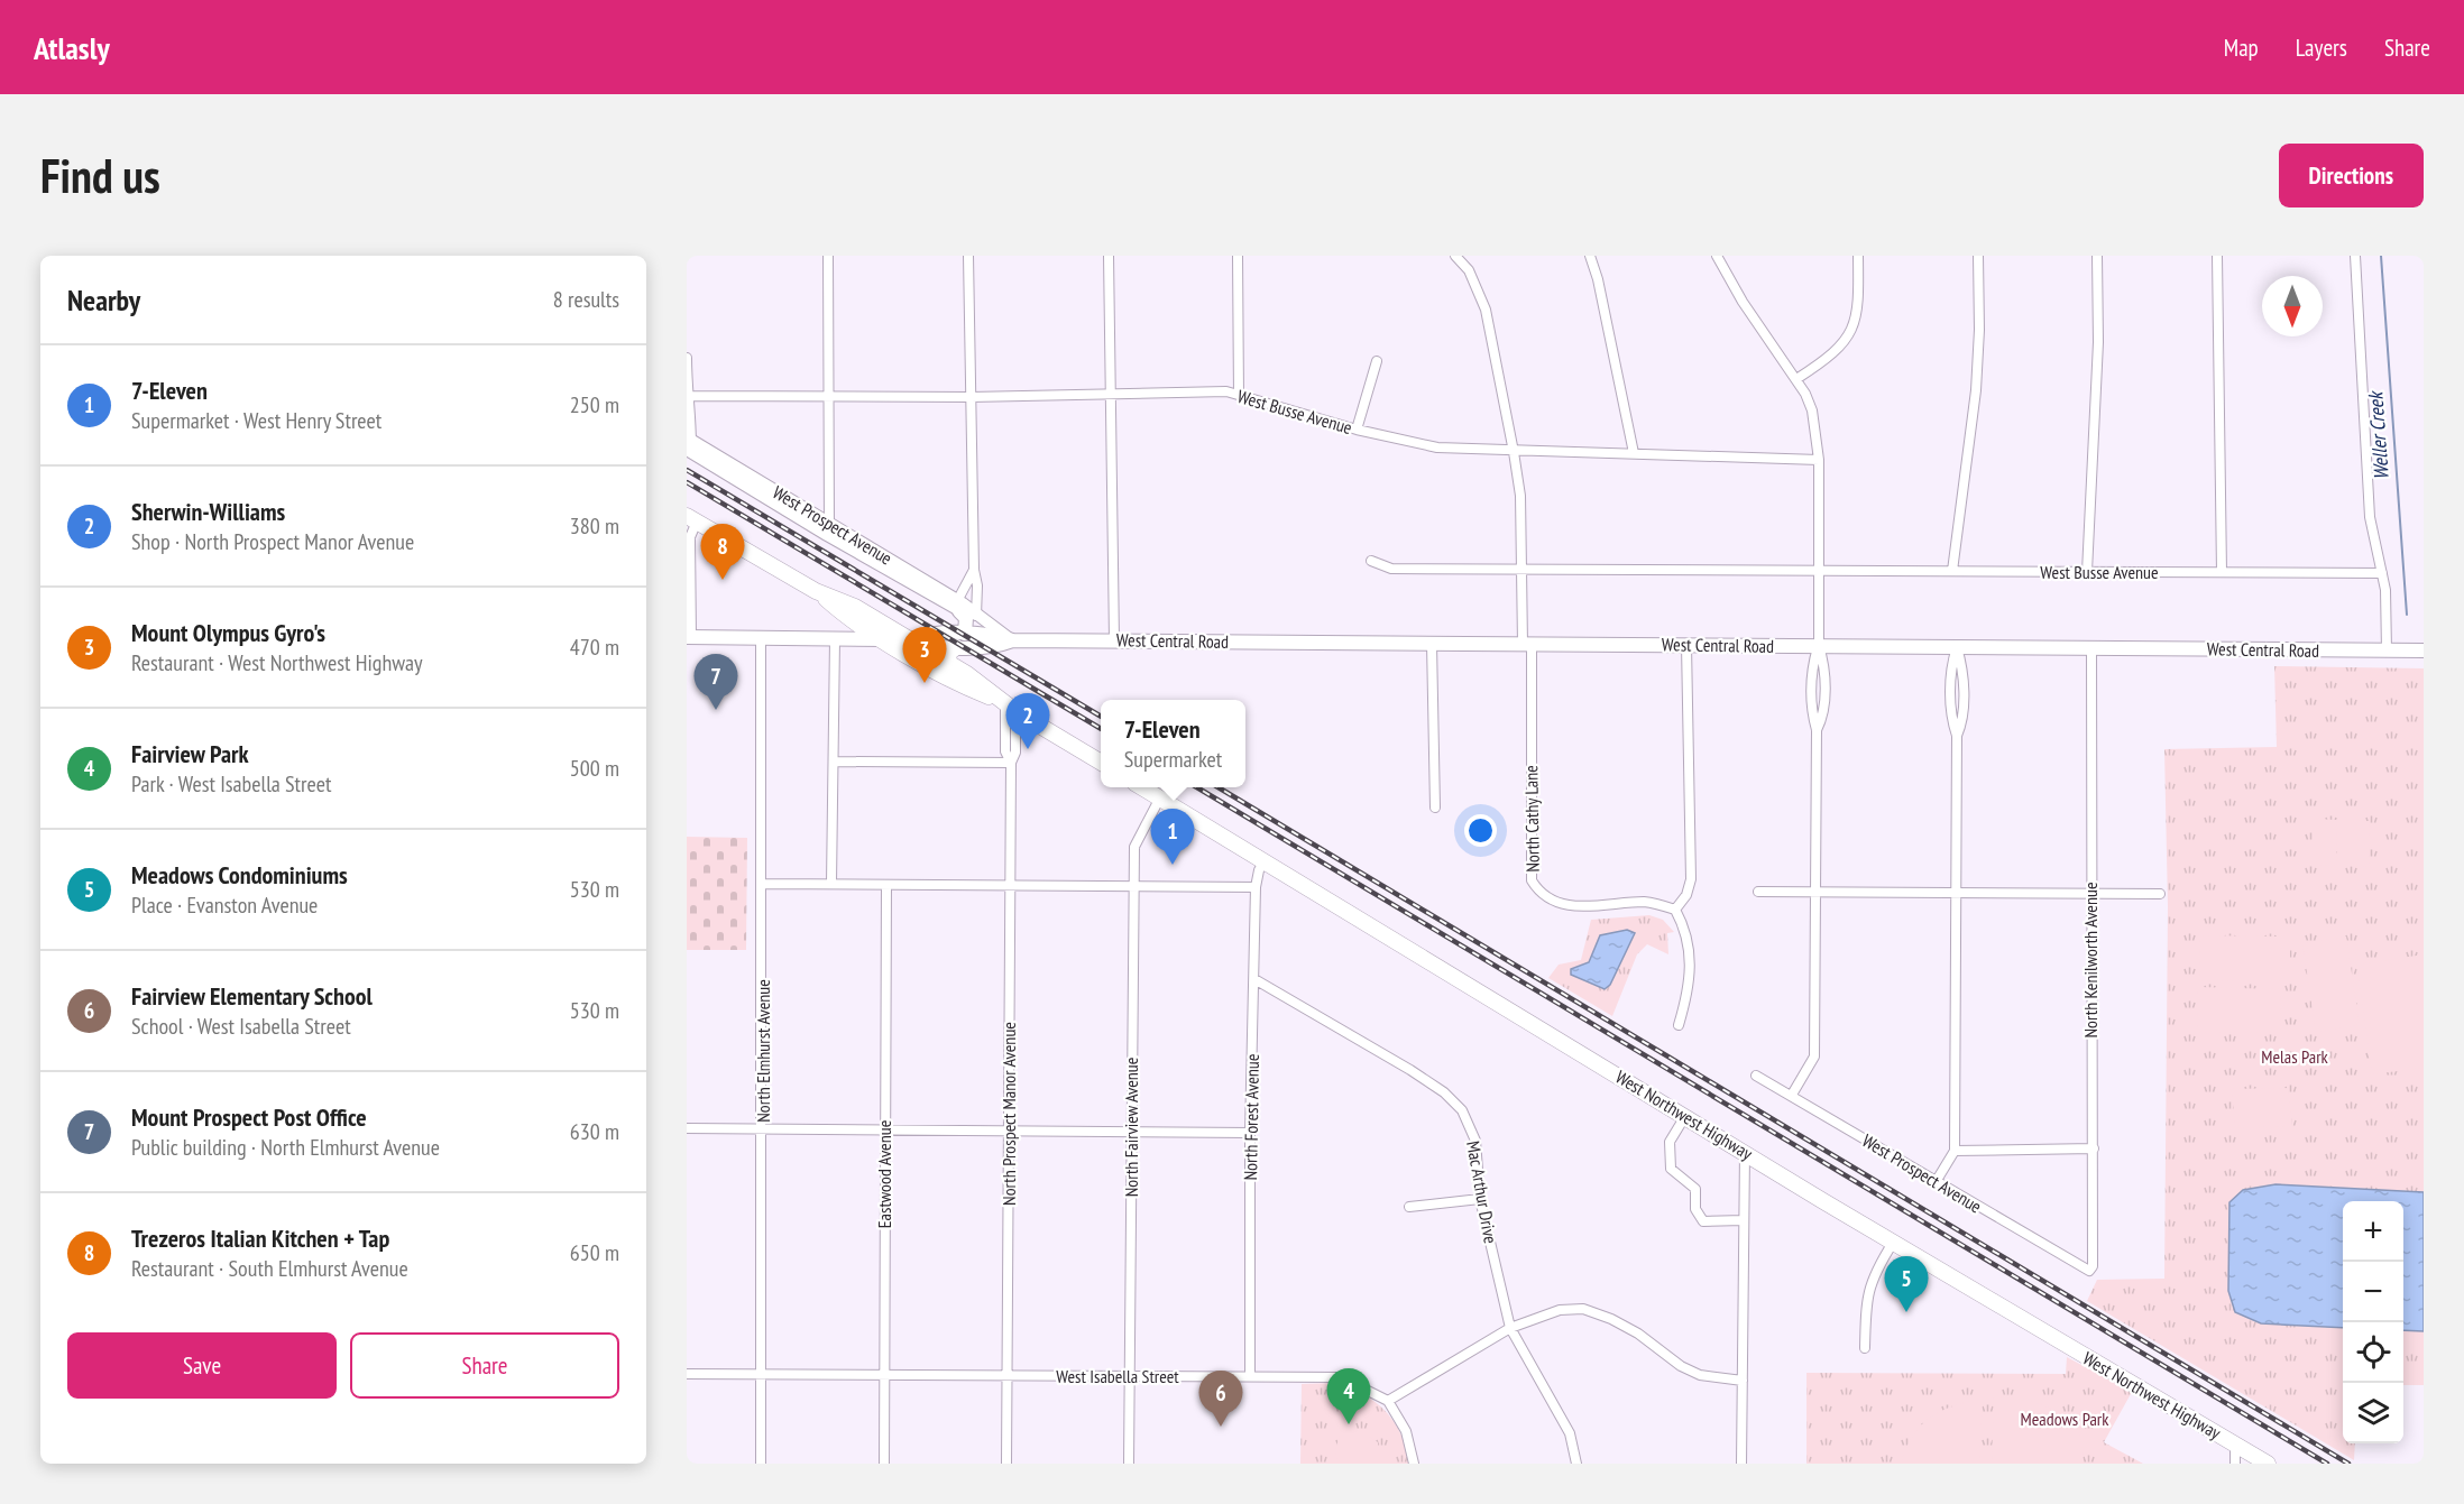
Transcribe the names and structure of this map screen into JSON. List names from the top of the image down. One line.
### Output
{"streets":{"main road":["West Central Road","West Northwest Highway"],"street":["West Busse Avenue","West Prospect Avenue","North Cathy Lane","North Kenilworth Avenue","North Elmhurst Avenue","North Prospect Manor Avenue","North Forest Avenue","North Fairview Avenue","Eastwood Avenue","Mac Arthur Drive","West Isabella Street"]},"crossings":[["West Busse Avenue","North Cathy Lane"],["West Prospect Avenue","West Central Road"],["West Prospect Avenue","North Kenilworth Avenue"],["West Central Road","North Cathy Lane"],["West Central Road","North Kenilworth Avenue"],["West Central Road","North Elmhurst Avenue"],["North Elmhurst Avenue","West Isabella Street"],["North Prospect Manor Avenue","West Isabella Street"],["West Northwest Highway","North Forest Avenue"],["West Northwest Highway","North Fairview Avenue"],["North Forest Avenue","Mac Arthur Drive"],["North Forest Avenue","West Isabella Street"],["North Fairview Avenue","West Isabella Street"],["Eastwood Avenue","West Isabella Street"]],"water":["Weller Creek"],"parks":["Melas Park","Meadows Park"],"north":"bottom","page":{"header":"Atlasly","nav":["Map","Layers","Share"],"buttons":["Directions",["Save","Share"]],"title":"Find us","heading":["Nearby","8 results"],"list":[{"mark":"1","name":"7-Eleven","note":"Supermarket · West Henry Street","value":"250 m"},{"mark":"2","name":"Sherwin-Williams","note":"Shop · North Prospect Manor Avenue","value":"380 m"},{"mark":"3","name":"Mount Olympus Gyro's","note":"Restaurant · West Northwest Highway","value":"470 m"},{"mark":"4","name":"Fairview Park","note":"Park · West Isabella Street","value":"500 m"},{"mark":"5","name":"Meadows Condominiums","note":"Place · Evanston Avenue","value":"530 m"},{"mark":"6","name":"Fairview Elementary School","note":"School · West Isabella Street","value":"530 m"},{"mark":"7","name":"Mount Prospect Post Office","note":"Public building · North Elmhurst Avenue","value":"630 m"},{"mark":"8","name":"Trezeros Italian Kitchen + Tap","note":"Restaurant · South Elmhurst Avenue","value":"650 m"}],"pins":["8","3","7","2","1","5","4","6"],"popup":["7-Eleven","Supermarket"],"map_buttons":["+","−"]}}
